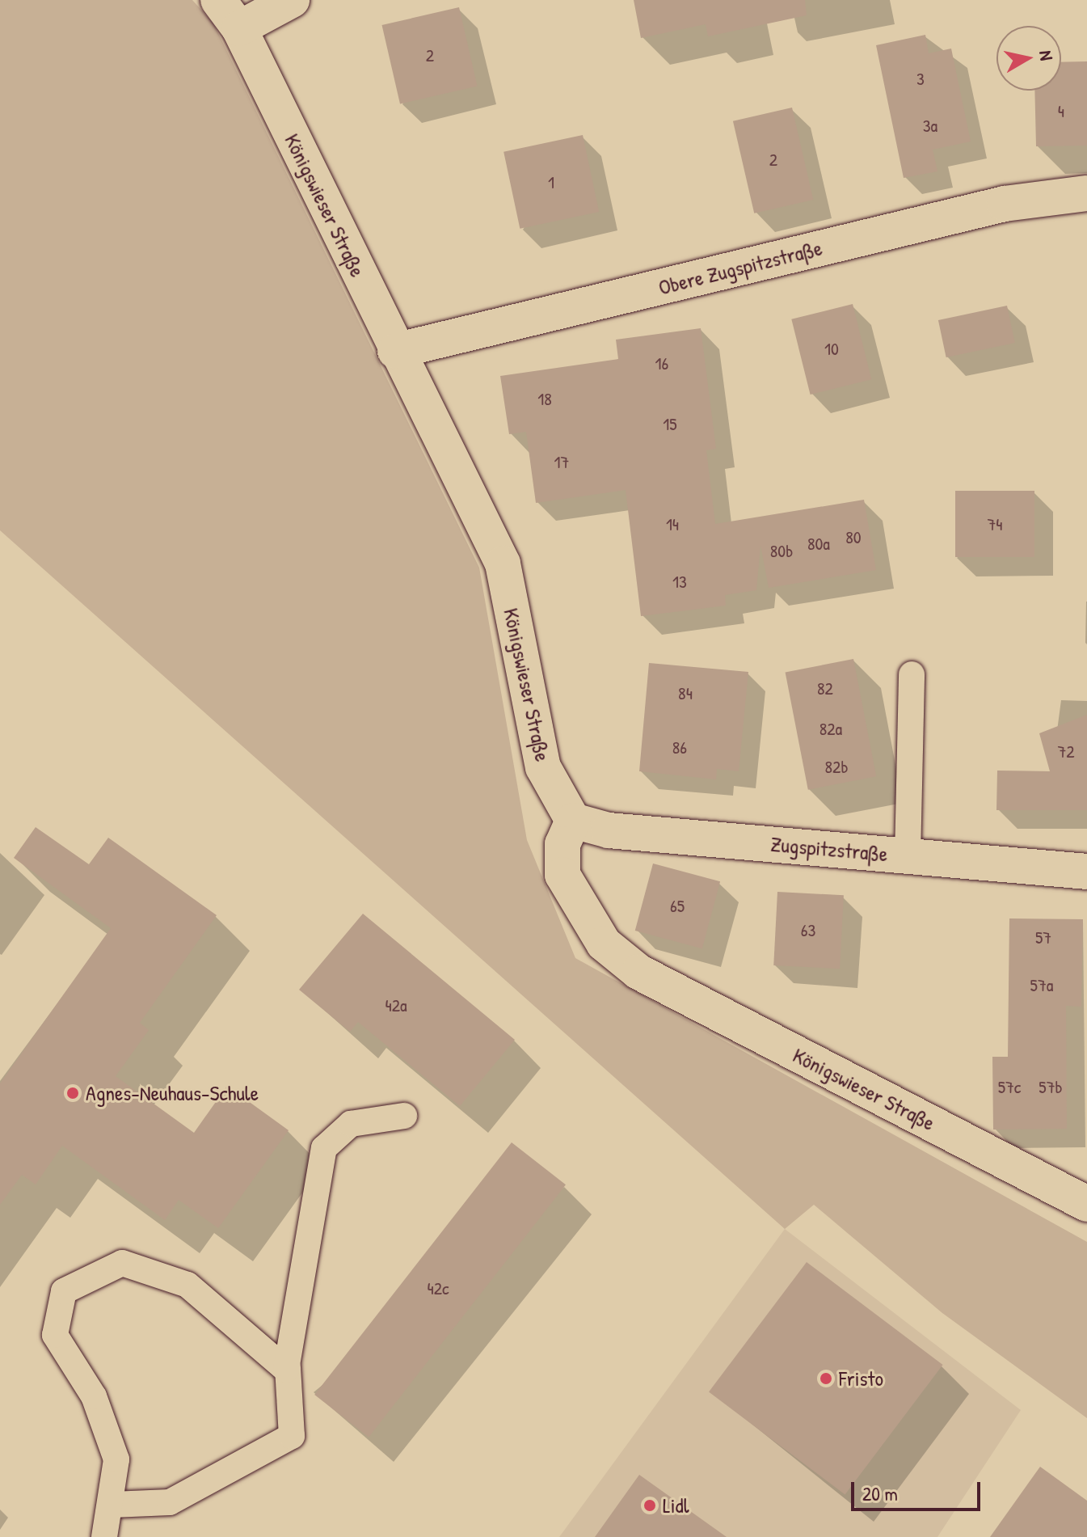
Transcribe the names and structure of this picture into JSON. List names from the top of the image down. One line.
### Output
{"streets":{"street":["Königswieser Straße","Obere Zugspitzstraße","Zugspitzstraße"]},"crossings":[["Königswieser Straße","Obere Zugspitzstraße"],["Königswieser Straße","Zugspitzstraße"]],"places":["Agnes-Neuhaus-Schule","Fristo","Lidl"],"house_numbers":["2","3","4","3a","2","1","10","16","18","15","17","14","74","80","80a","80b","13","82","84","82a","86","72","82b","65","63","57","57a","42a","57c","57b","42c"],"scale_bar":"20 m","north":"right"}
